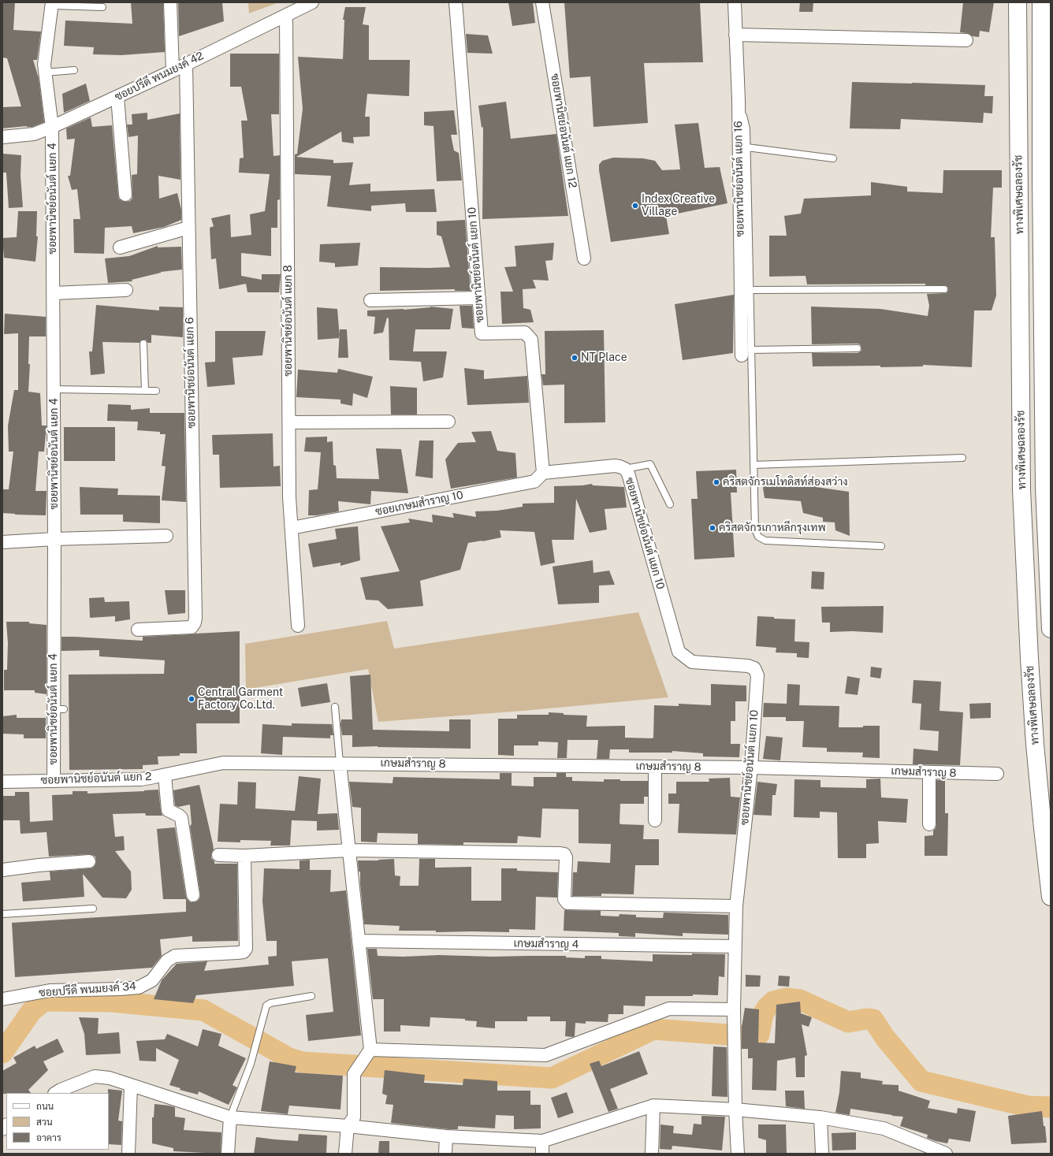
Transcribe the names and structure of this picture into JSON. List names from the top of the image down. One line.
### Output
{"streets":{"highway":["ทางพิเศษฉลองรัช"],"street":["ซอยปรีดี พนมยงค์ 42","ซอยพานิชย์อนันต์ แยก 12","ซอยพานิชย์อนันต์ แยก 16","ซอยพานิชย์อนันต์ แยก 4","ซอยพานิชย์อนันต์ แยก 10","ซอยพานิชย์อนันต์ แยก 8","ซอยพานิชย์อนันต์ แยก 6","ซอยเกษมสำราญ 10","เกษมสำราญ 8","ซอยพานิชย์อนันต์ แยก 2","เกษมสำราญ 4","ซอยปรีดี พนมยงค์ 34"]},"crossings":[["ซอยปรีดี พนมยงค์ 42","ซอยพานิชย์อนันต์ แยก 4"],["ซอยปรีดี พนมยงค์ 42","ซอยพานิชย์อนันต์ แยก 8"],["ซอยปรีดี พนมยงค์ 42","ซอยพานิชย์อนันต์ แยก 6"],["ซอยพานิชย์อนันต์ แยก 4","ซอยพานิชย์อนันต์ แยก 2"],["ซอยพานิชย์อนันต์ แยก 10","ซอยเกษมสำราญ 10"],["ซอยพานิชย์อนันต์ แยก 10","เกษมสำราญ 8"],["ซอยพานิชย์อนันต์ แยก 10","เกษมสำราญ 4"],["ซอยพานิชย์อนันต์ แยก 8","ซอยเกษมสำราญ 10"],["เกษมสำราญ 8","ซอยพานิชย์อนันต์ แยก 2"]],"places":["Index Creative Village","NT Place","คริสตจักรเมโทดิสท์ส่องสว่าง","คริสตจักรเกาหลีกรุงเทพ","Central Garment Factory Co.Ltd."],"legend":["ถนน","สวน","อาคาร"]}
